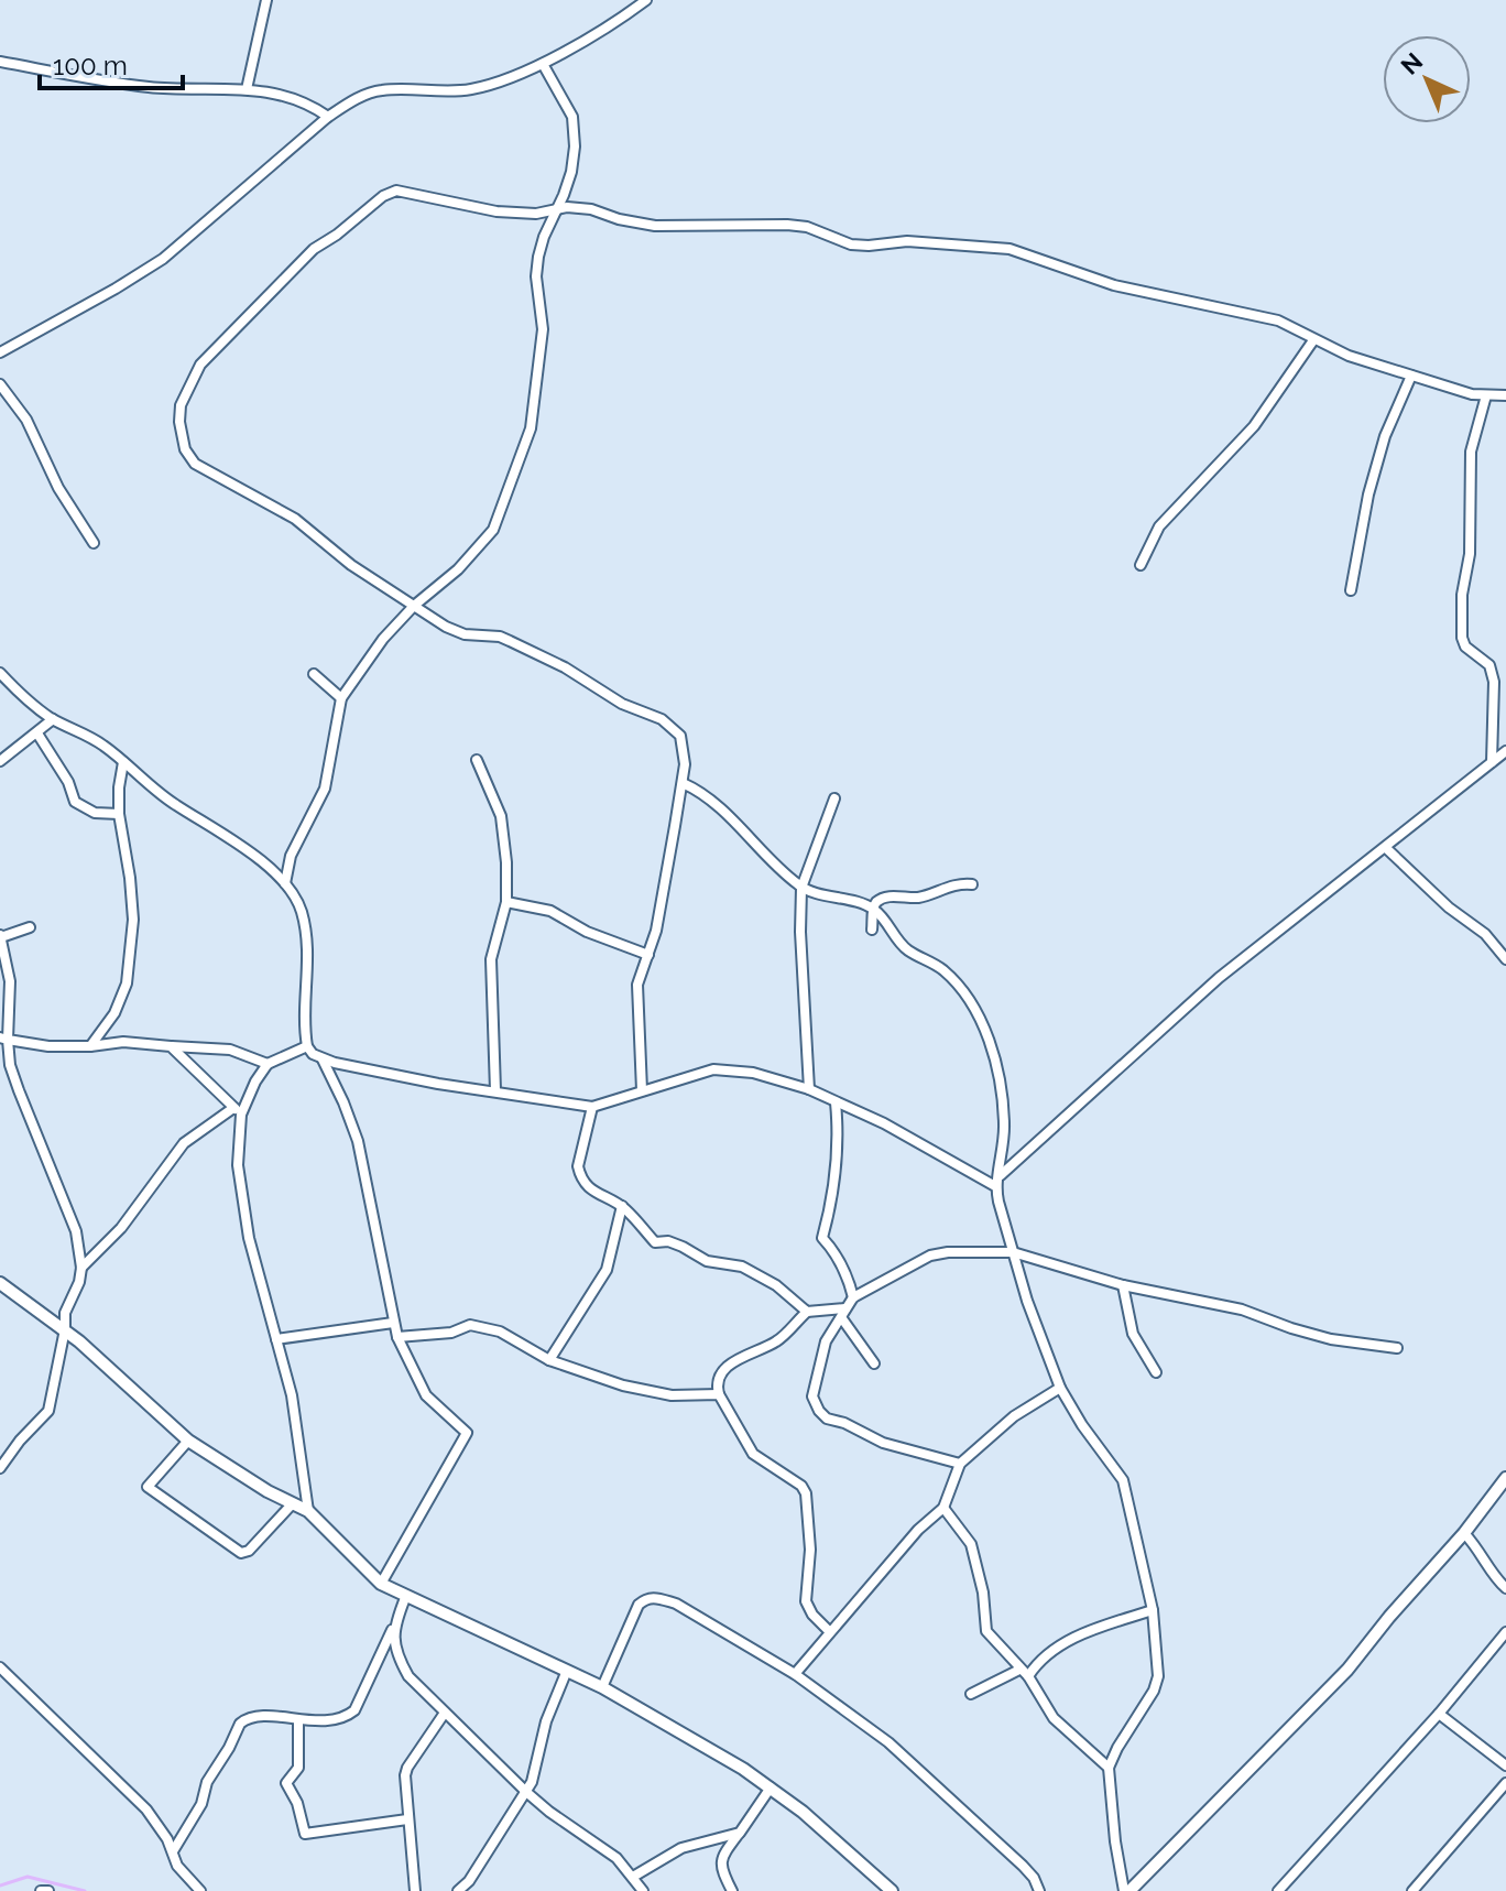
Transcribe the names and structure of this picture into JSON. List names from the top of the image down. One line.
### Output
{"scale_bar":"100 m","north":"top left"}
